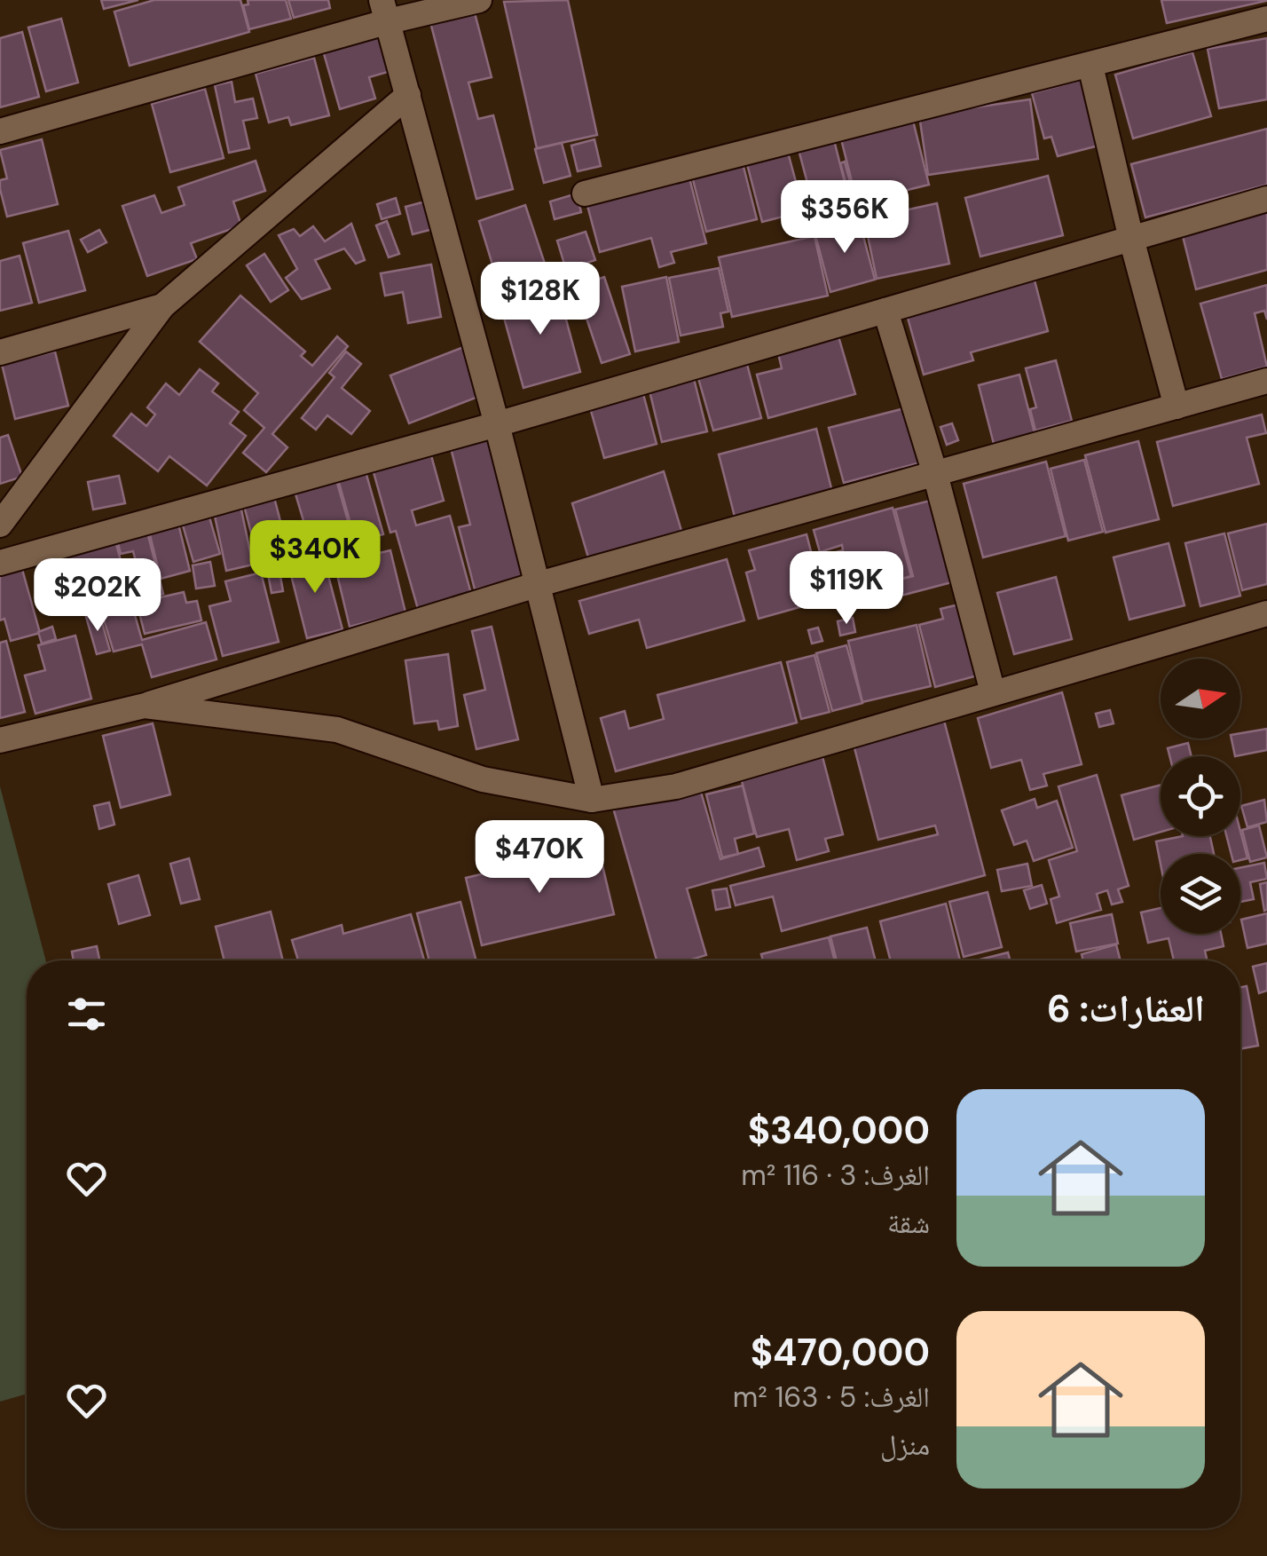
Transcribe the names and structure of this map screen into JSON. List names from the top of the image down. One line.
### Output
{"north":"right","page":{"price":["$356K","$128K","$340K","$119K","$202K","$470K"],"heading":"العقارات: 6","list":[{"name":"$340,000","note":"الغرف: 3 · 116 m² · شقة"},{"name":"$470,000","note":"الغرف: 5 · 163 m² · منزل"}]}}
